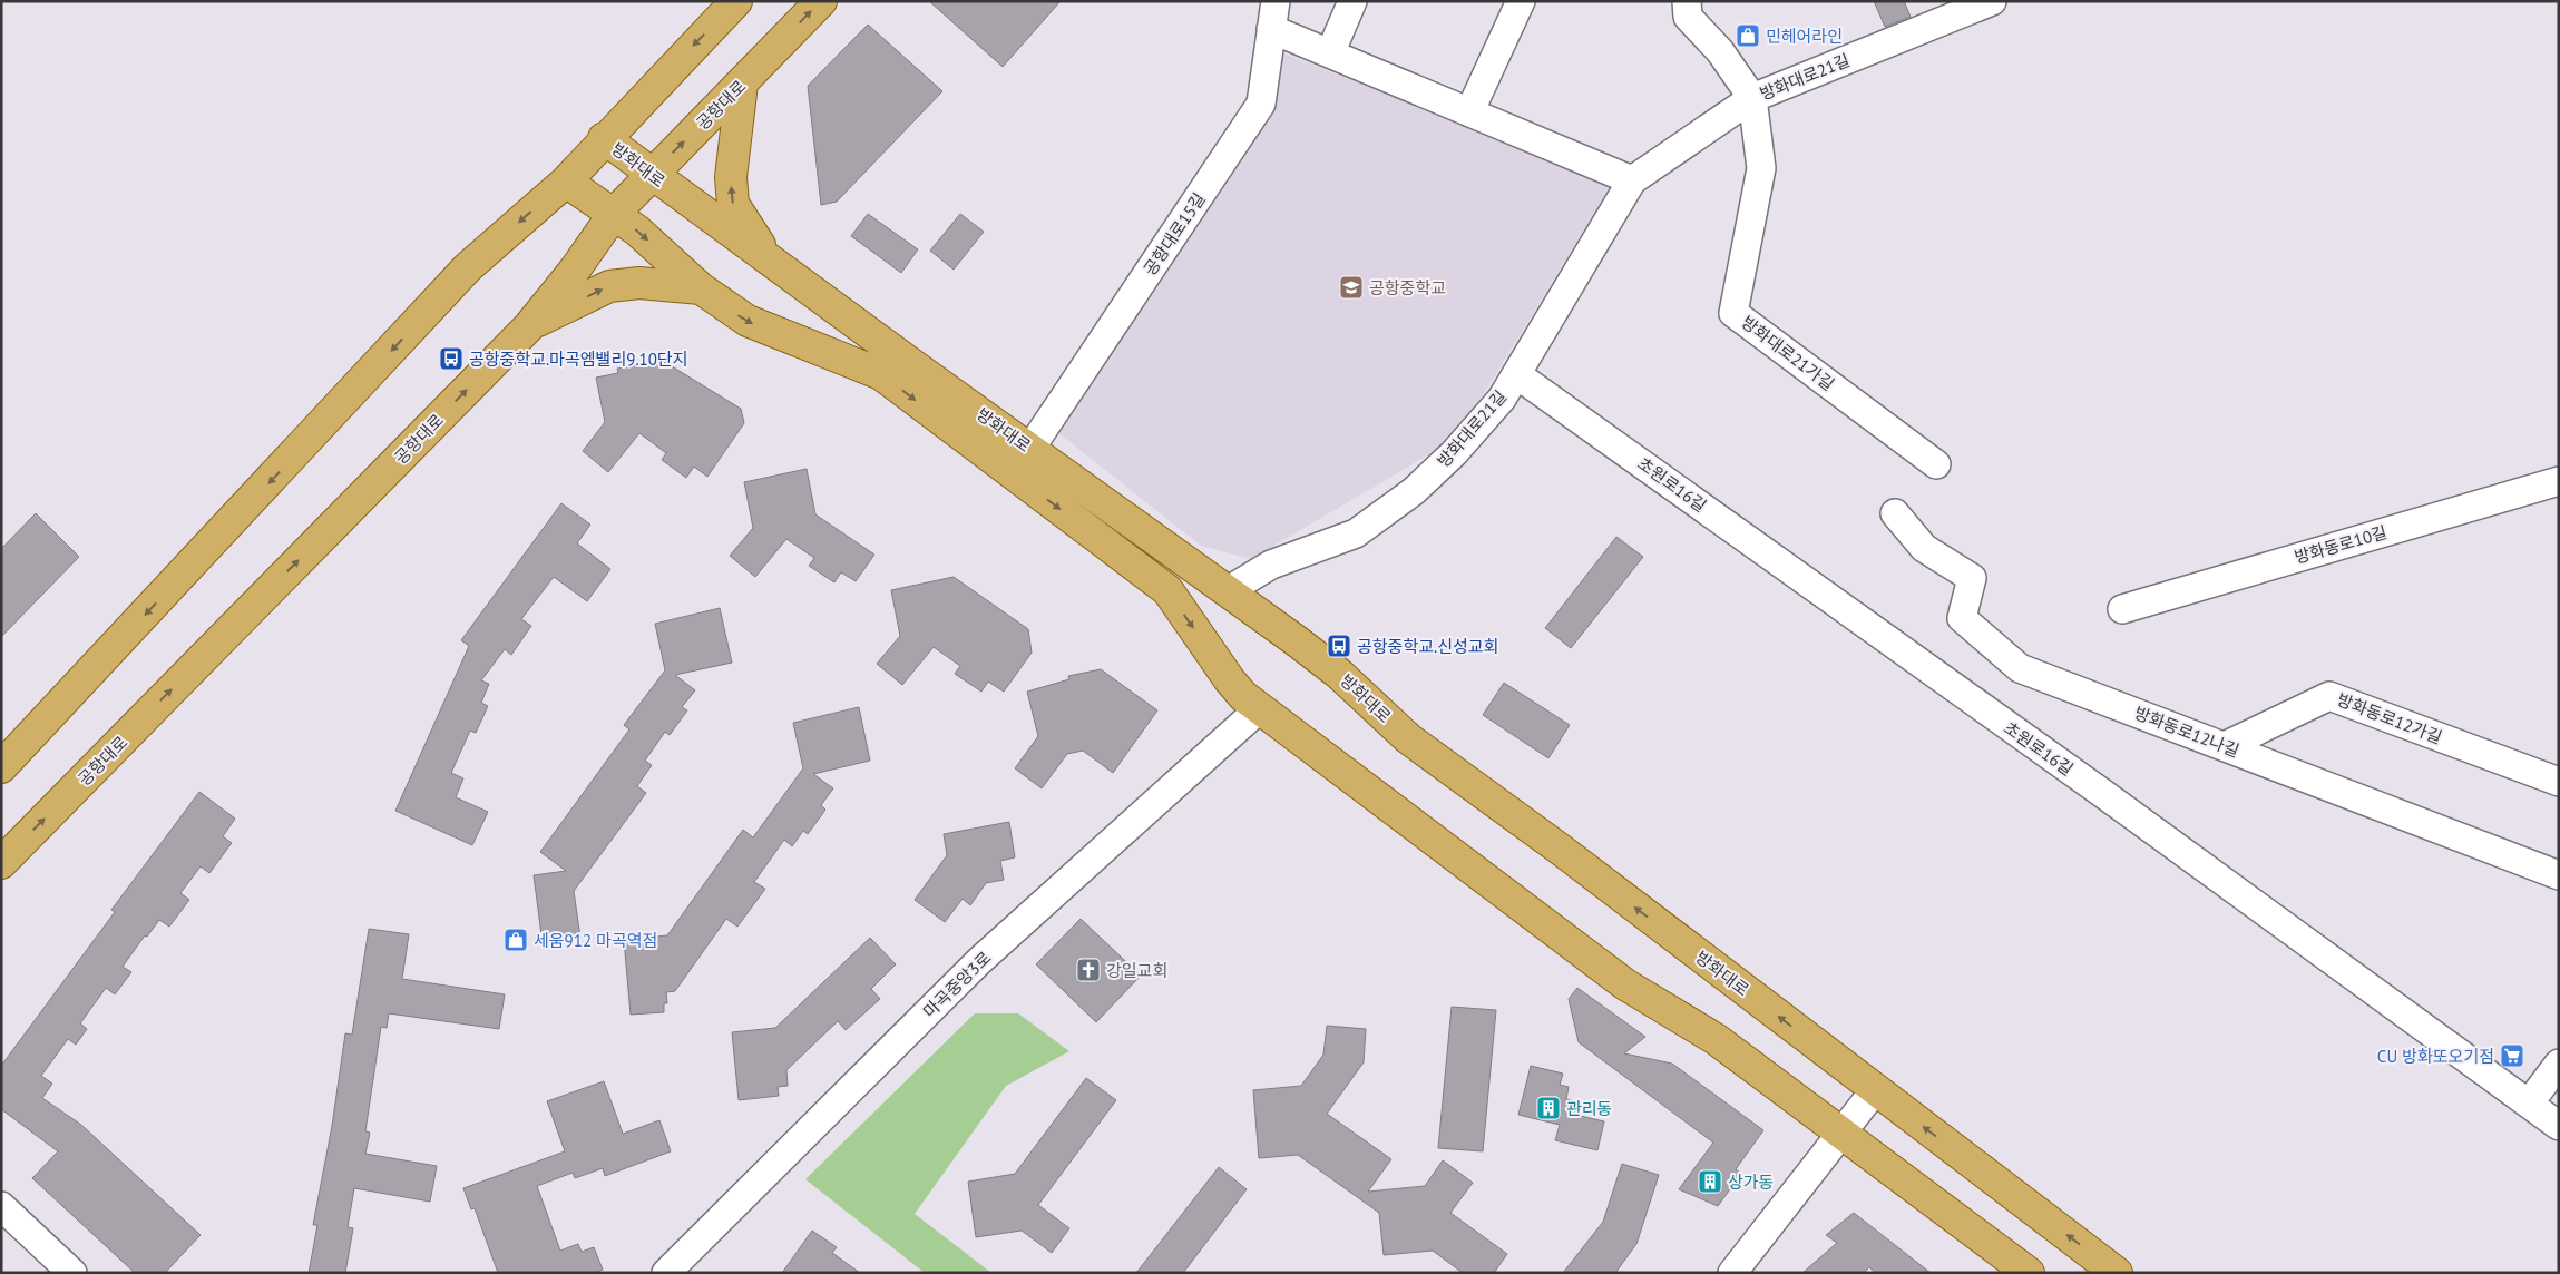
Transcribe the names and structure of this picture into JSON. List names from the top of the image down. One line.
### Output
{"streets":{"main road":["공항대로","방화대로"],"street":["방화대로21길","공항대로15길","방화대로21가길","초원로16길","방화동로10길","방화동로12가길","방화동로12나길","마곡중앙3로"]},"crossings":[["방화대로21길","방화대로"],["방화대로21길","방화대로21가길"],["방화대로21길","초원로16길"],["공항대로","방화대로"],["방화대로","공항대로15길"],["방화대로","마곡중앙3로"],["방화동로12가길","방화동로12나길"]],"places":{"shop":["민헤어라인","세움912 마곡역점"],"school or university":["공항중학교"],"bus stop":["공항중학교.마곡엠밸리9.10단지","공항중학교.신성교회"],"church":["강일교회"],"supermarket":["CU 방화또오기점"],"building":["관리동","상가동"]}}
